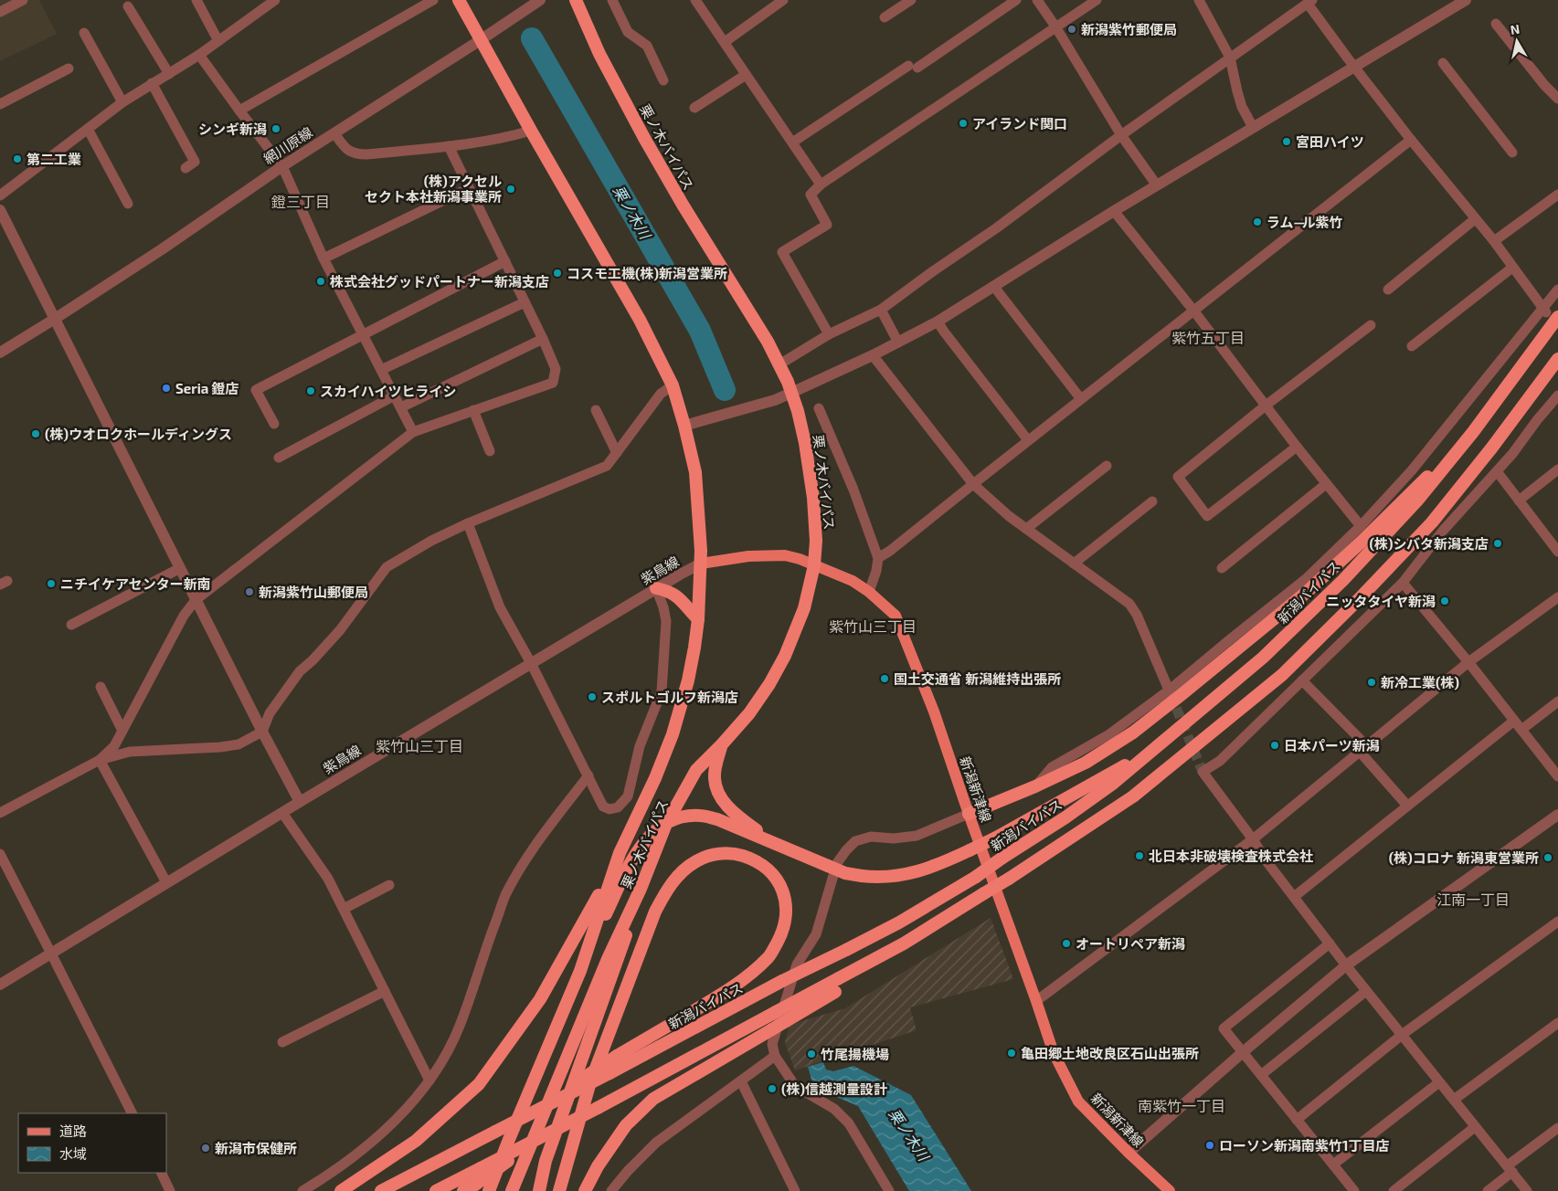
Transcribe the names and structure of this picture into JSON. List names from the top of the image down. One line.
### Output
{"streets":{"highway":["栗ノ木バイパス","新潟バイパス"],"main road":["新潟新津線"],"street":["網川原線","紫鳥線"]},"crossings":[["網川原線","栗ノ木バイパス"],["栗ノ木バイパス","紫鳥線"],["栗ノ木バイパス","新潟新津線"],["紫鳥線","新潟新津線"]],"districts":["鐙三丁目","紫竹五丁目","紫竹山三丁目","紫竹山三丁目","江南一丁目","南紫竹一丁目"],"water":["栗ノ木川"],"places":["新潟紫竹郵便局","アイランド関口","シンギ新潟","宮田ハイツ","第二工業","(株)アクセル セクト本社新潟事業所","ラム―ル紫竹","コスモ工機(株)新潟営業所","株式会社グッドパートナー新潟支店","Seria 鐙店","スカイハイツヒライシ","(株)ウオロクホールディングス","(株)シバタ新潟支店","ニチイケアセンター新南","新潟紫竹山郵便局","ニッタタイヤ新潟","国土交通省 新潟維持出張所","新冷工業(株)","スポルトゴルフ新潟店","日本パーツ新潟","北日本非破壊検査株式会社","(株)コロナ 新潟東営業所","オートリペア新潟","亀田郷土地改良区石山出張所","竹尾揚機場","(株)信越測量設計","ローソン新潟南紫竹1丁目店","新潟市保健所"],"legend":["道路","水域"],"north":"top"}
